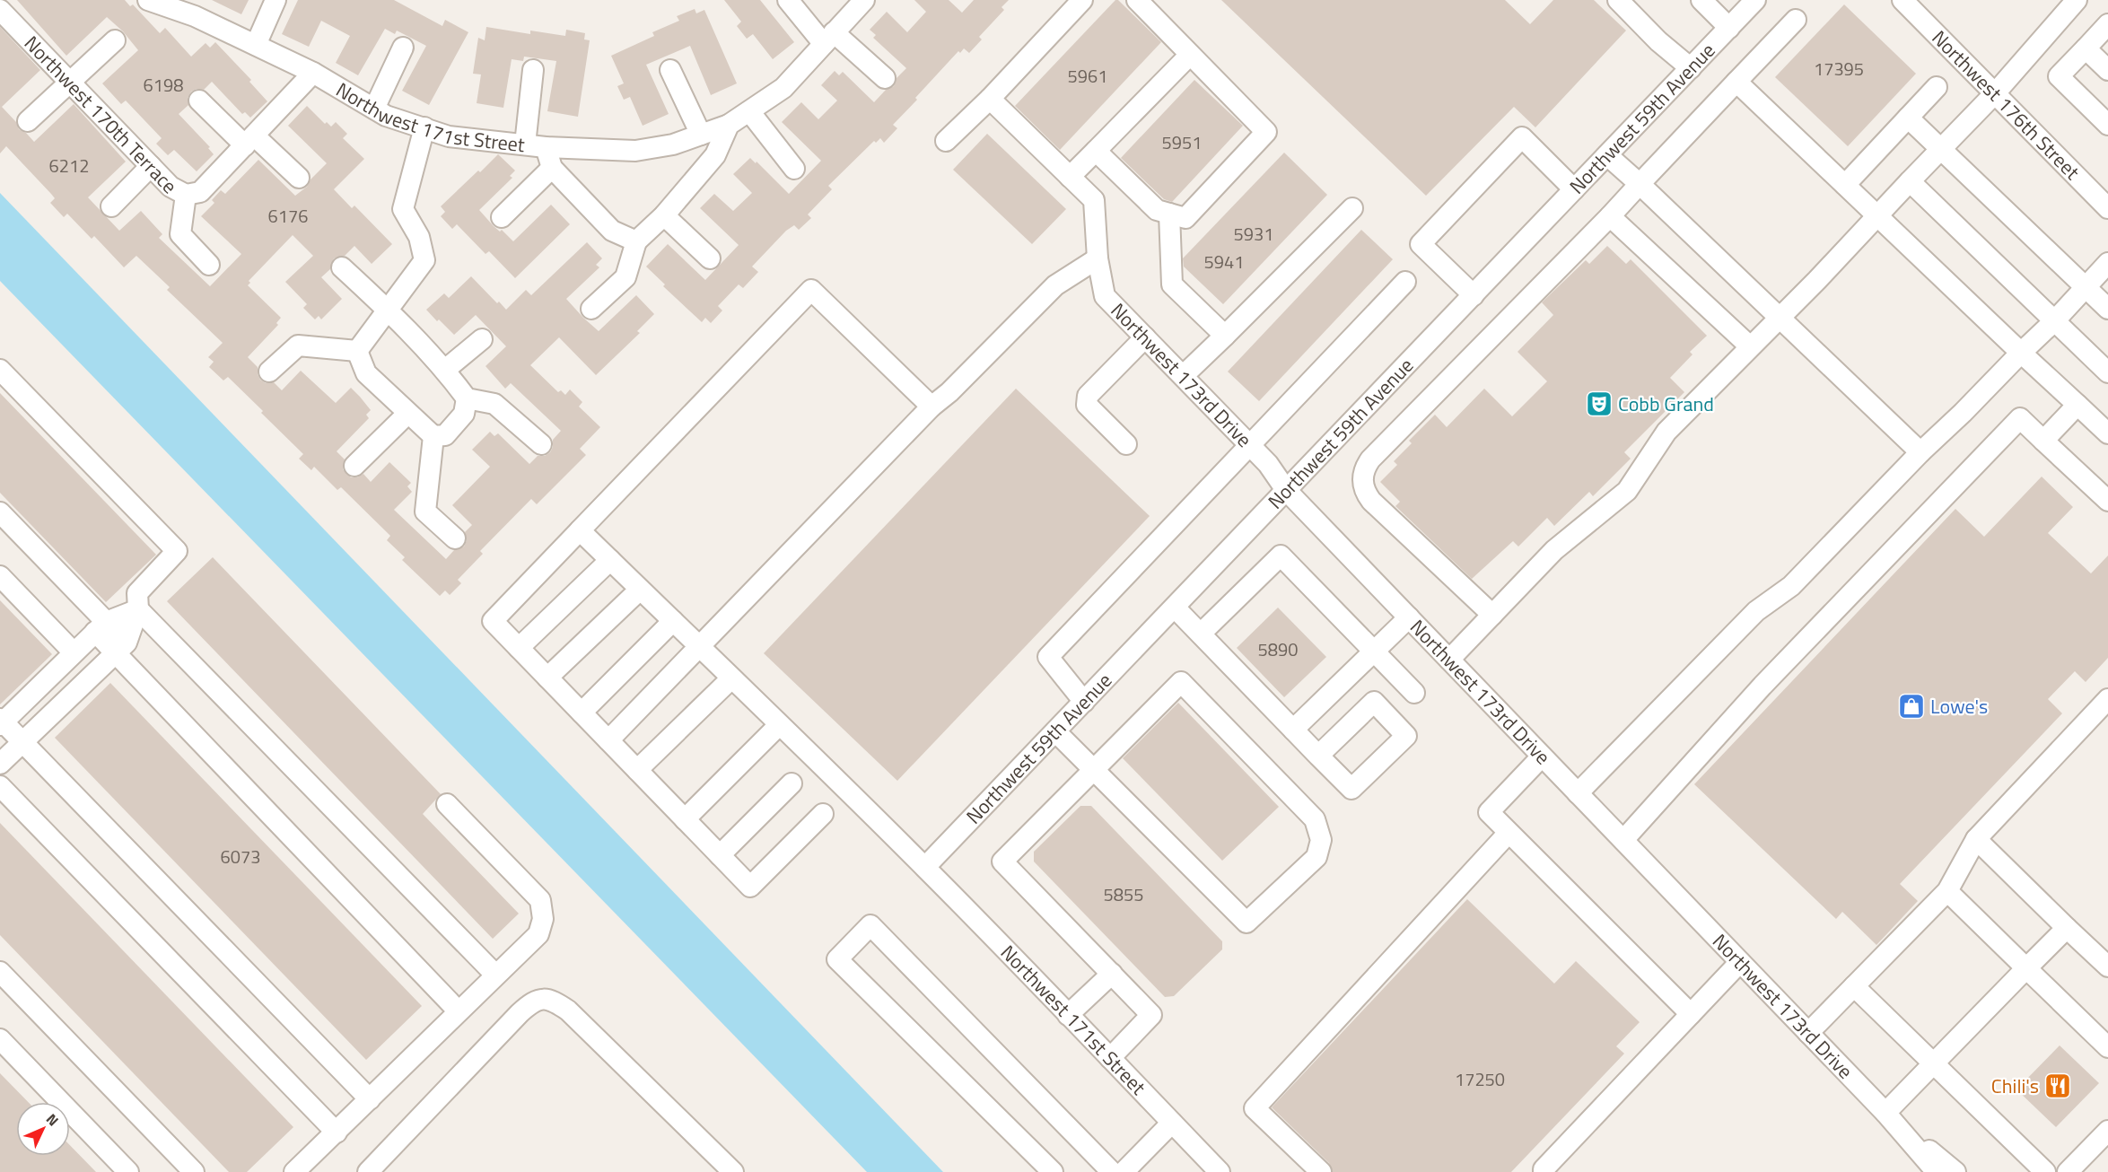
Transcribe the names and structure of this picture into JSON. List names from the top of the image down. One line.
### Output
{"streets":{"street":["Northwest 176th Street","Northwest 170th Terrace","Northwest 171st Street","Northwest 59th Avenue","Northwest 173rd Drive"]},"crossings":[["Northwest 170th Terrace","Northwest 171st Street"],["Northwest 171st Street","Northwest 59th Avenue"],["Northwest 59th Avenue","Northwest 173rd Drive"]],"places":{"theatre":["Cobb Grand"],"shop":["Lowe's"],"restaurant":["Chili's"]},"house_numbers":["17395","5961","6198","5951","6212","6176","5931","5941","5890","6073","5855","17250"],"north":"top right"}
